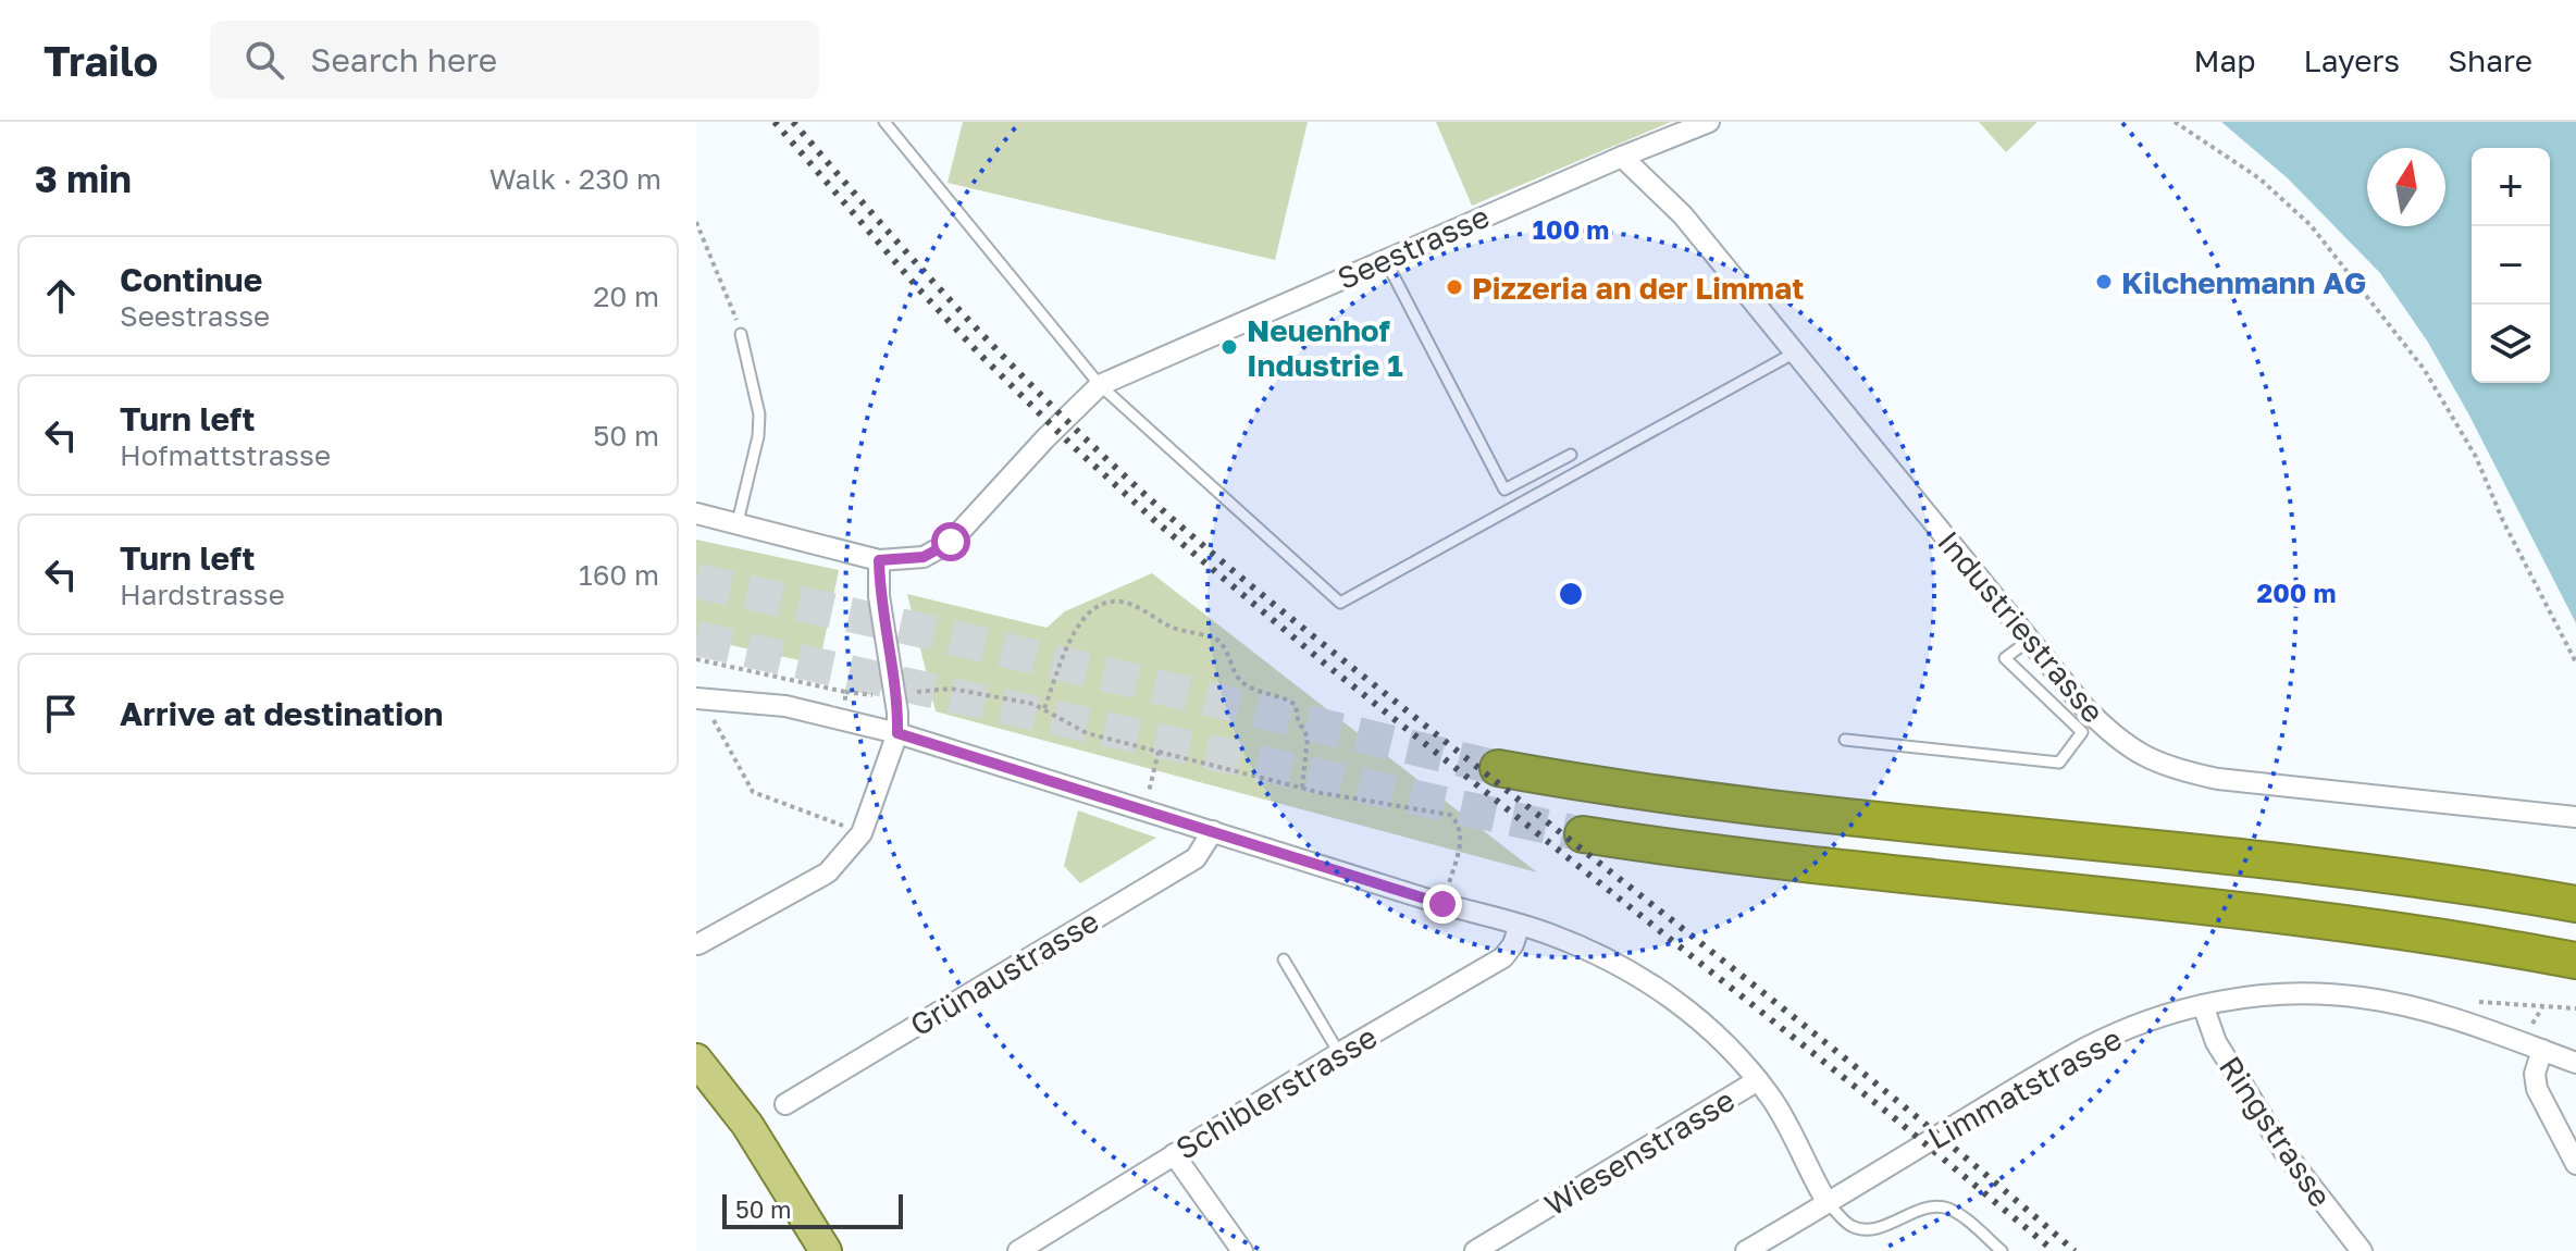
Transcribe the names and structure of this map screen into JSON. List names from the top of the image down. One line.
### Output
{"streets":{"street":["Seestrasse","Industriestrasse","Grünaustrasse","Limmatstrasse","Schiblerstrasse","Ringstrasse","Wiesenstrasse"]},"crossings":[["Seestrasse","Industriestrasse"],["Limmatstrasse","Ringstrasse"]],"places":["Kilchenmann AG","Pizzeria an der Limmat","Neuenhof Industrie 1"],"scale_bar":"50 m","north":"top","page":{"header":"Trailo","search":"Search here","nav":["Map","Layers","Share"],"heading":["3 min","Walk · 230 m"],"map_buttons":["+","−"],"list":[["Continue","Seestrasse","20 m"],["Turn left","Hofmattstrasse","50 m"],["Turn left","Hardstrasse","160 m"],"Arrive at destination"],"scale":"50 m"},"rings":["100 m","200 m"]}
